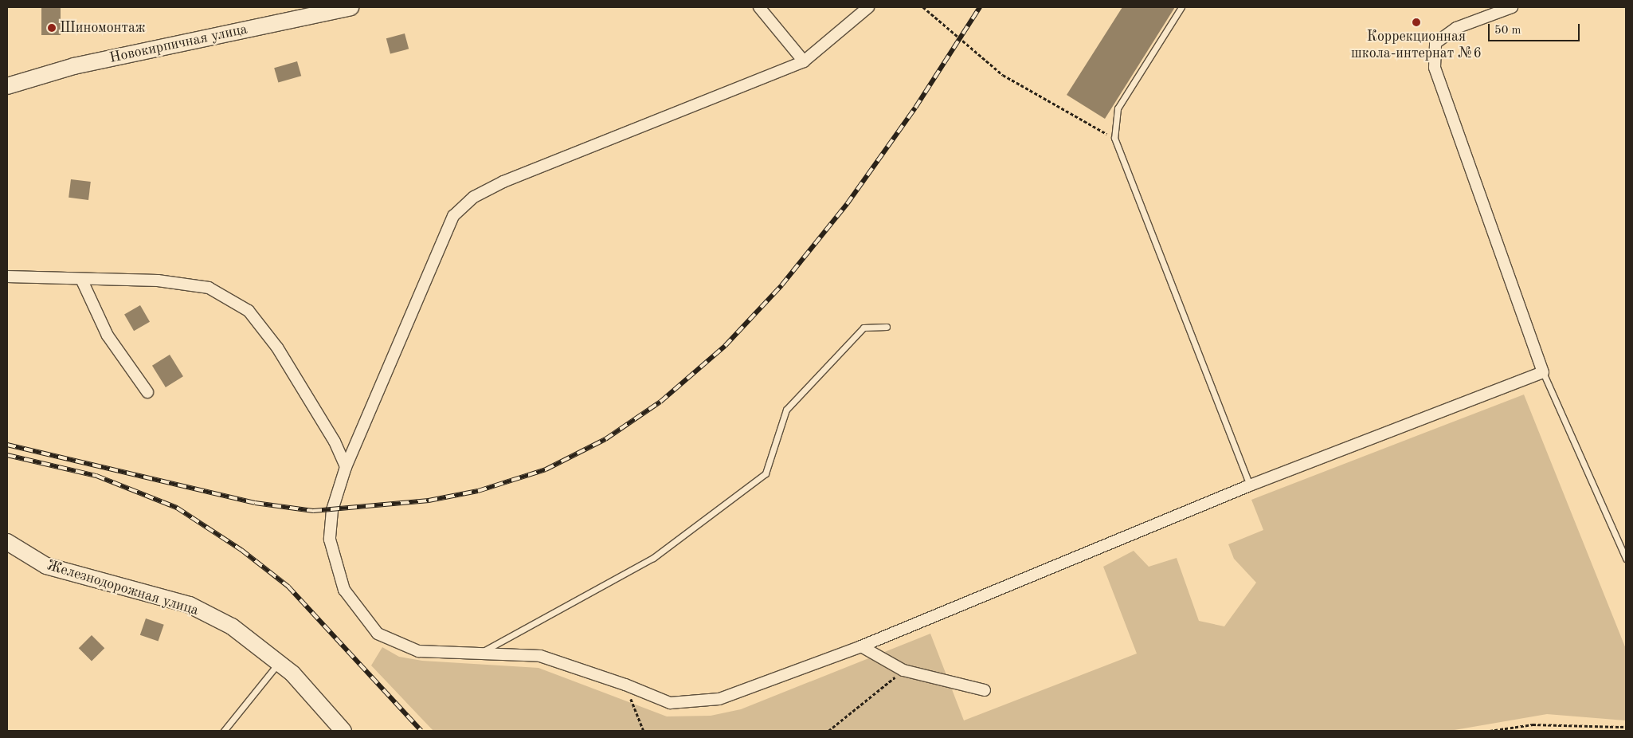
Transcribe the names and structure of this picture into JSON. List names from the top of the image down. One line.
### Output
{"streets":{"main road":["Новокирпичная улица","Железнодорожная улица"]},"places":["Коррекционная школа-интернат №6","Шиномонтаж"],"scale_bar":"50 m"}
